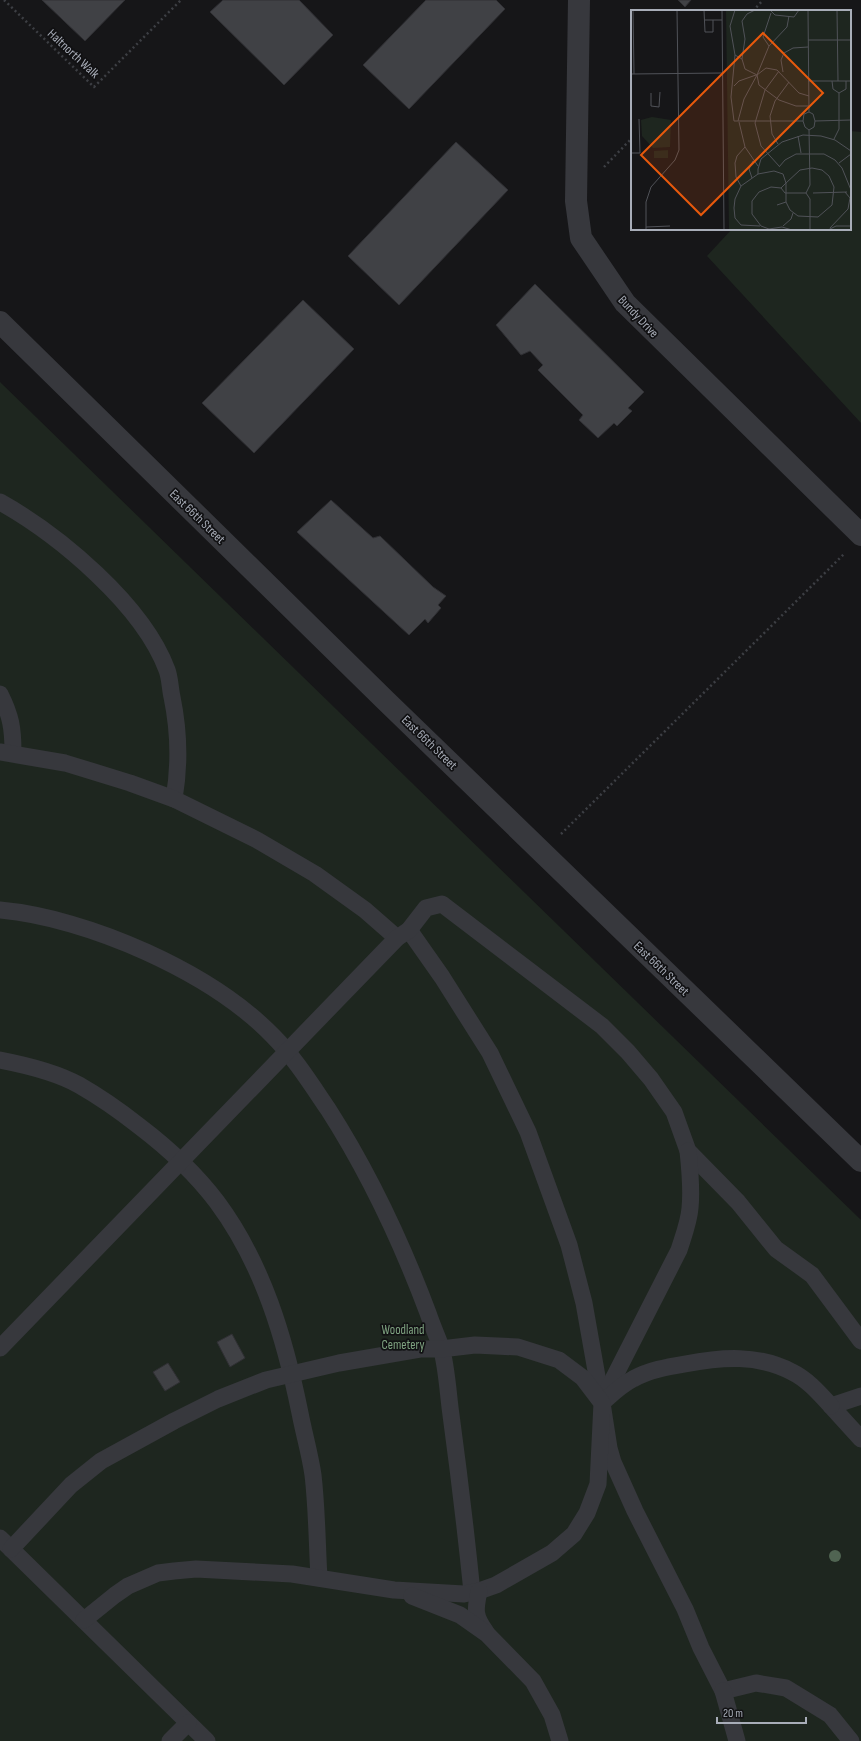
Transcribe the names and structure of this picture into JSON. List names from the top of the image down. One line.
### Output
{"streets":{"street":["Bundy Drive","East 66th Street"],"path":["Haltnorth Walk"]},"parks":["Woodland Cemetery"],"scale_bar":"20 m"}
